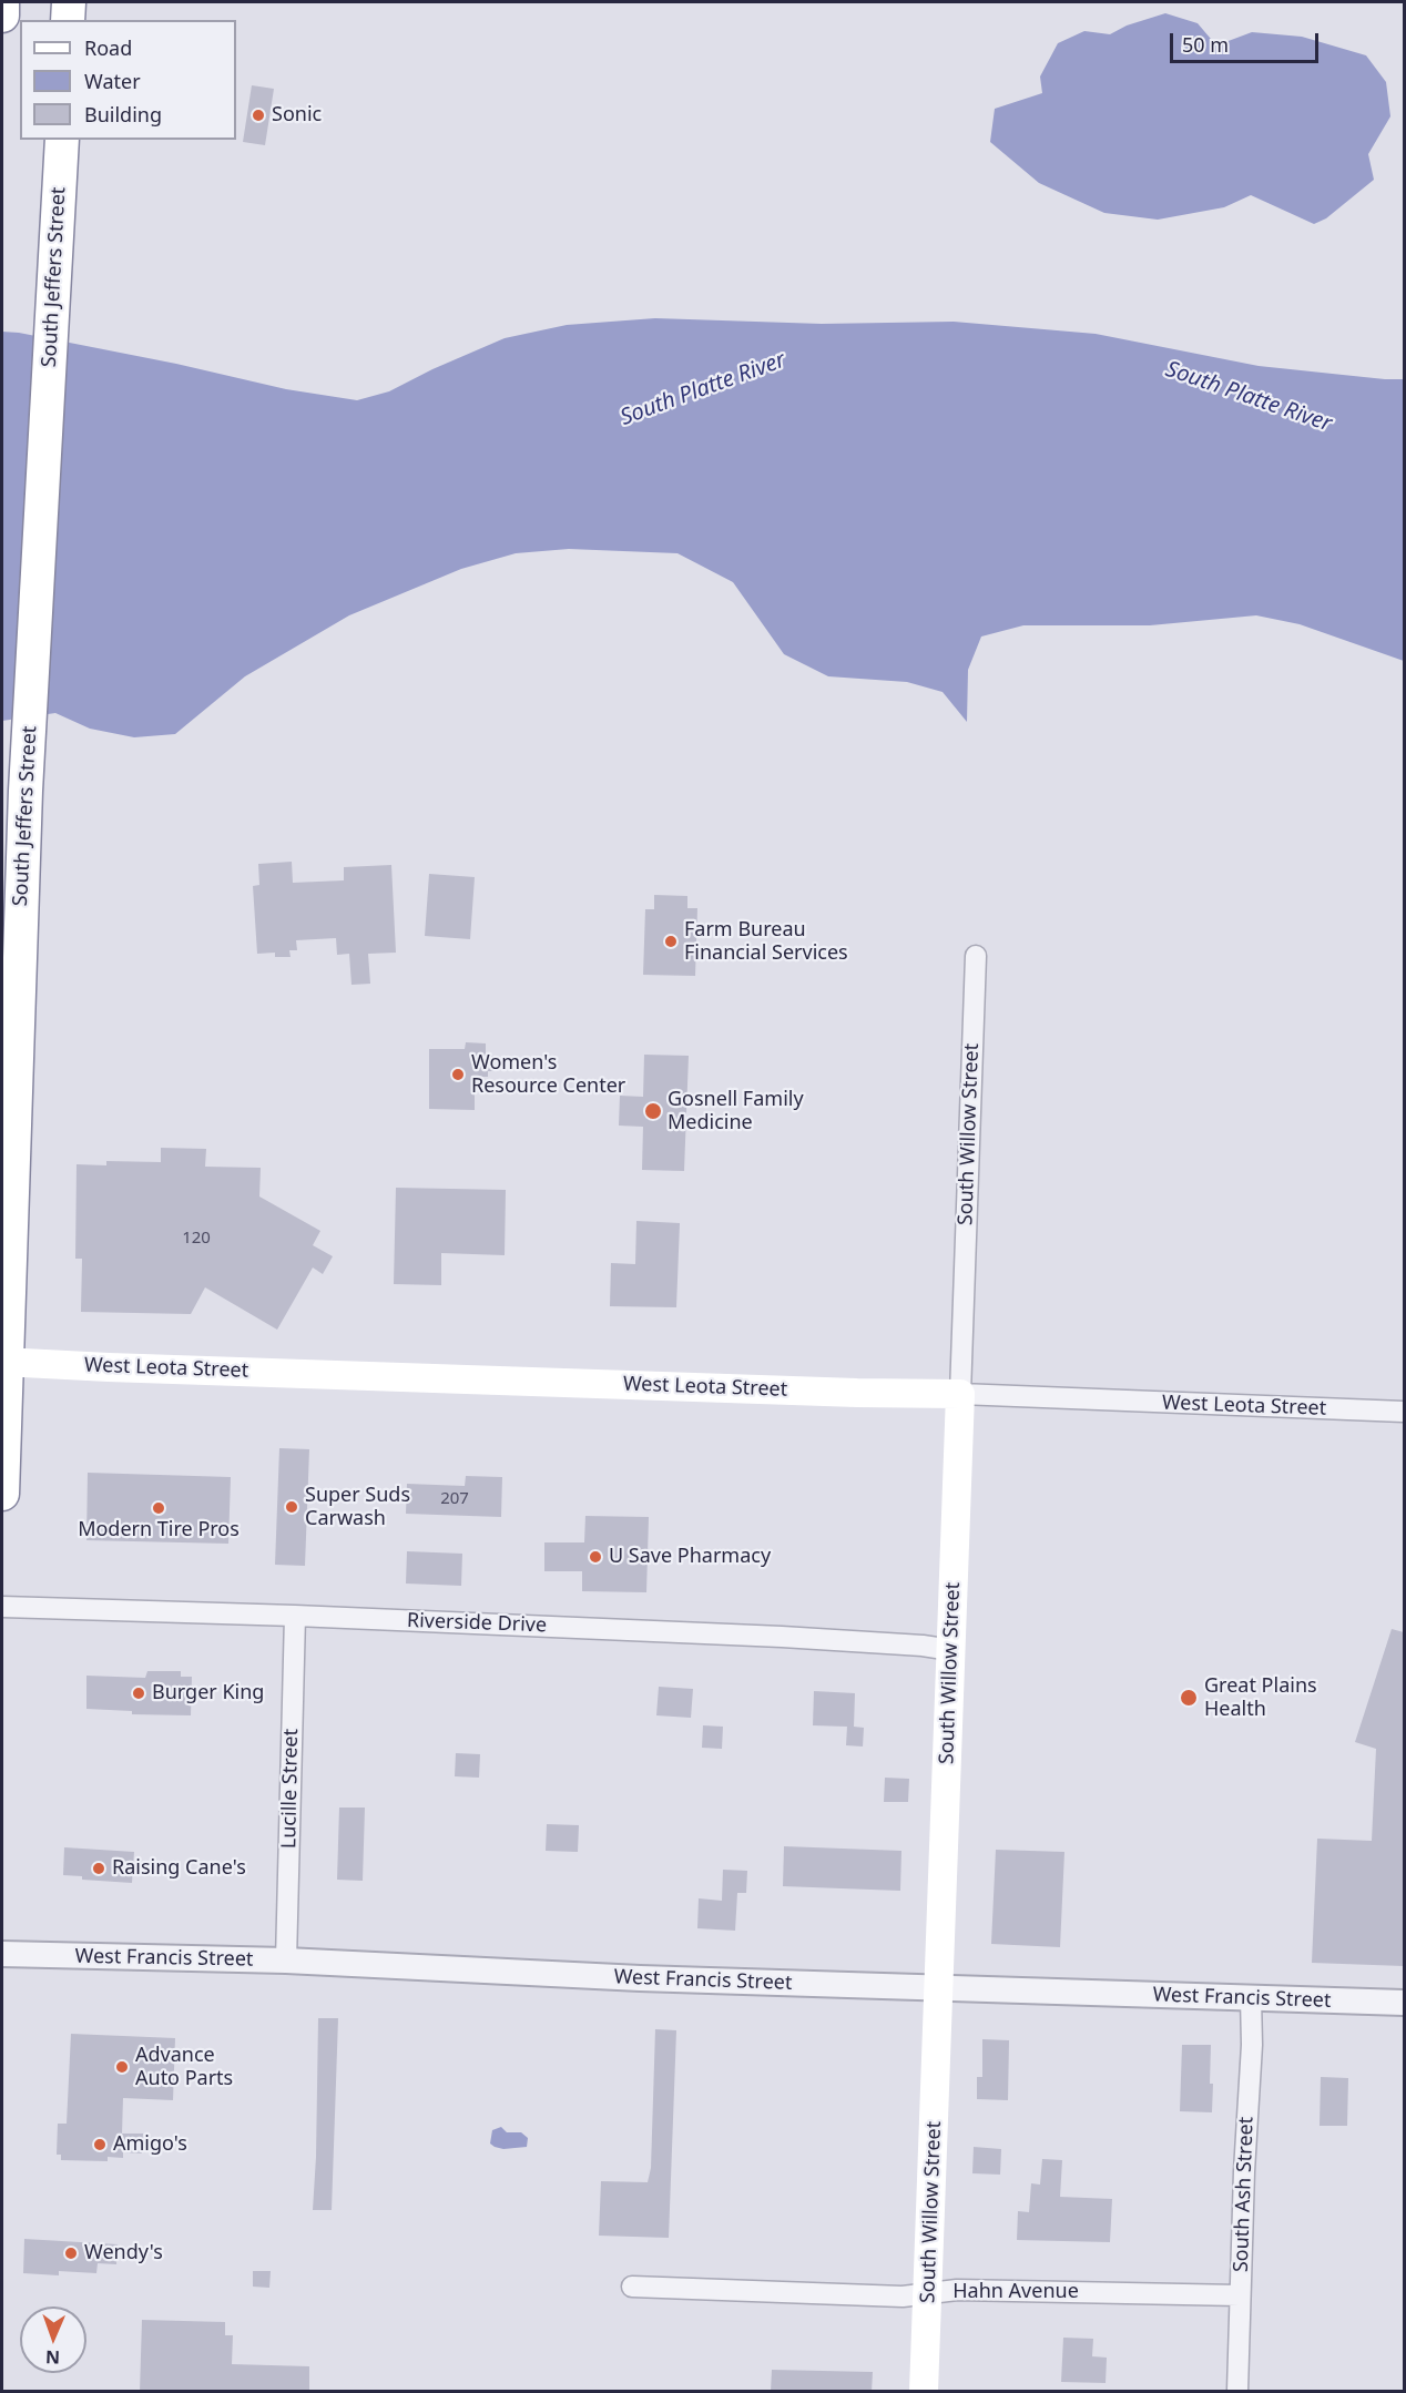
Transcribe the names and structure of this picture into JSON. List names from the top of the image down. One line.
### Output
{"streets":{"highway":["South Jeffers Street"],"main road":["South Willow Street","West Leota Street"],"street":["Riverside Drive","Lucille Street","West Francis Street","South Ash Street","Hahn Avenue"]},"crossings":[["South Jeffers Street","West Leota Street"],["South Willow Street","West Leota Street"],["South Willow Street","Riverside Drive"],["South Willow Street","West Francis Street"],["South Willow Street","Hahn Avenue"],["Riverside Drive","Lucille Street"],["Lucille Street","West Francis Street"],["West Francis Street","South Ash Street"],["South Ash Street","Hahn Avenue"]],"water":["South Platte River"],"places":["Sonic","Farm Bureau Financial Services","Women's Resource Center","Gosnell Family Medicine","Super Suds Carwash","Modern Tire Pros","U Save Pharmacy","Burger King","Great Plains Health","Raising Cane's","Advance Auto Parts","Amigo's","Wendy's"],"house_numbers":["120","207"],"legend":["Road","Water","Building"],"scale_bar":"50 m","north":"bottom"}
